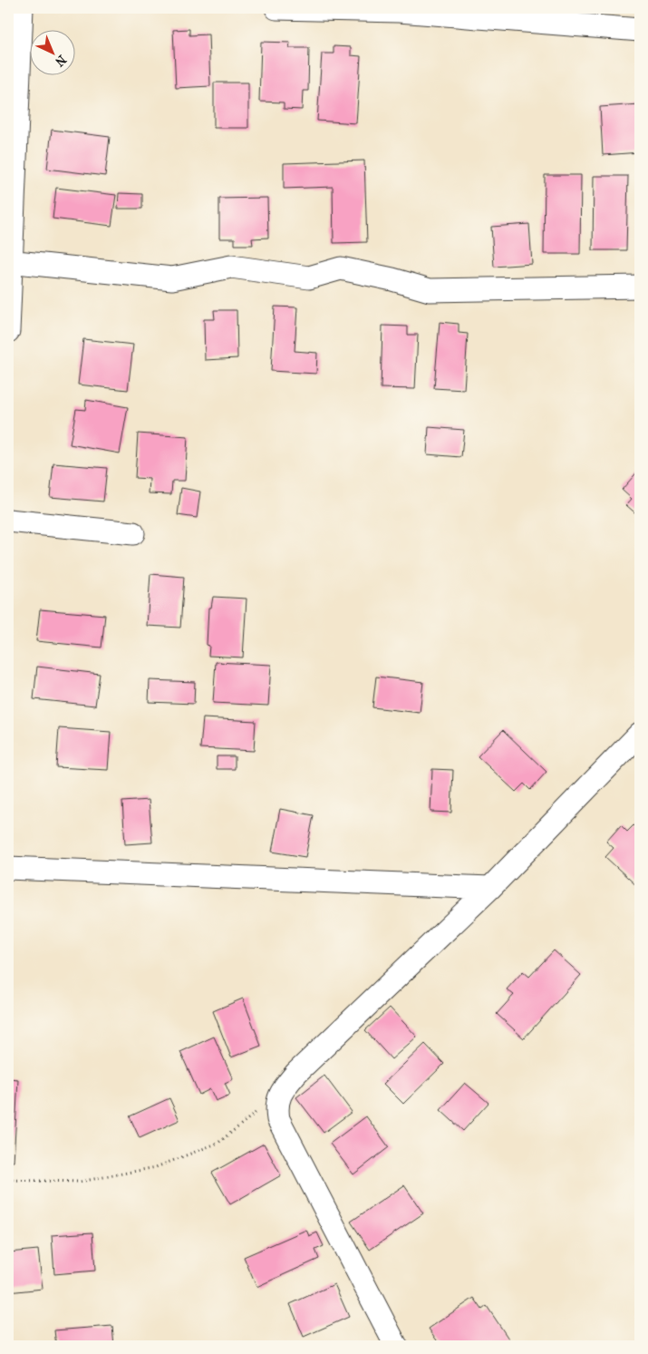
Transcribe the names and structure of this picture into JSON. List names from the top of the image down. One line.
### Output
{"north":"bottom right"}
